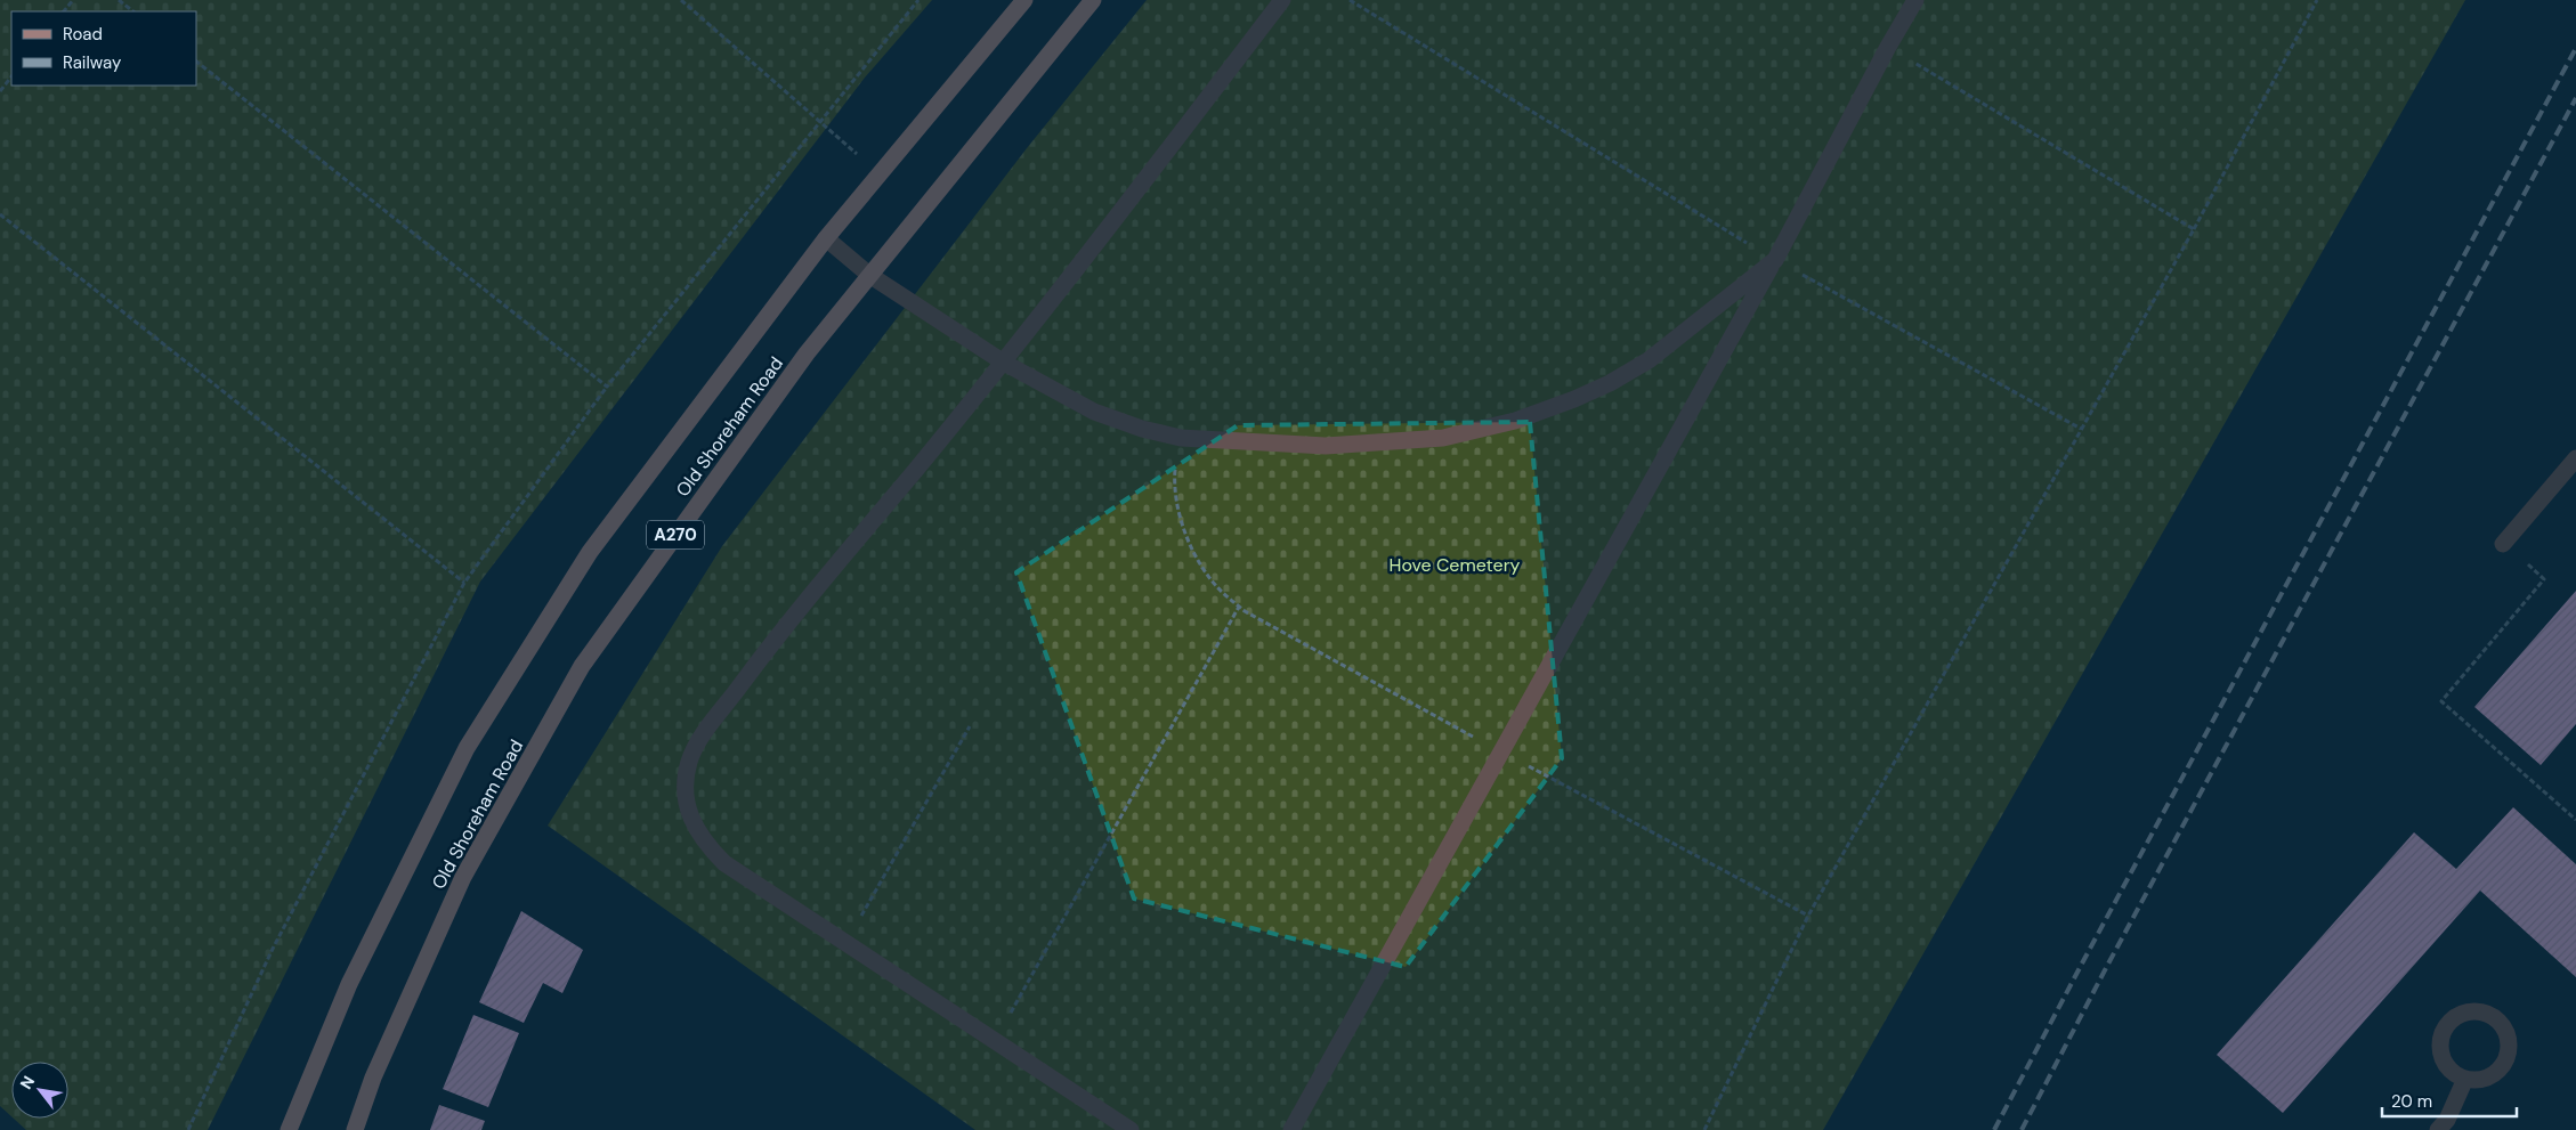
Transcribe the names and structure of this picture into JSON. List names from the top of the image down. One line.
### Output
{"streets":{"main road":["Old Shoreham Road","A270"]},"parks":["Hove Cemetery"],"legend":["Road","Railway"],"scale_bar":"20 m","north":"top left"}
